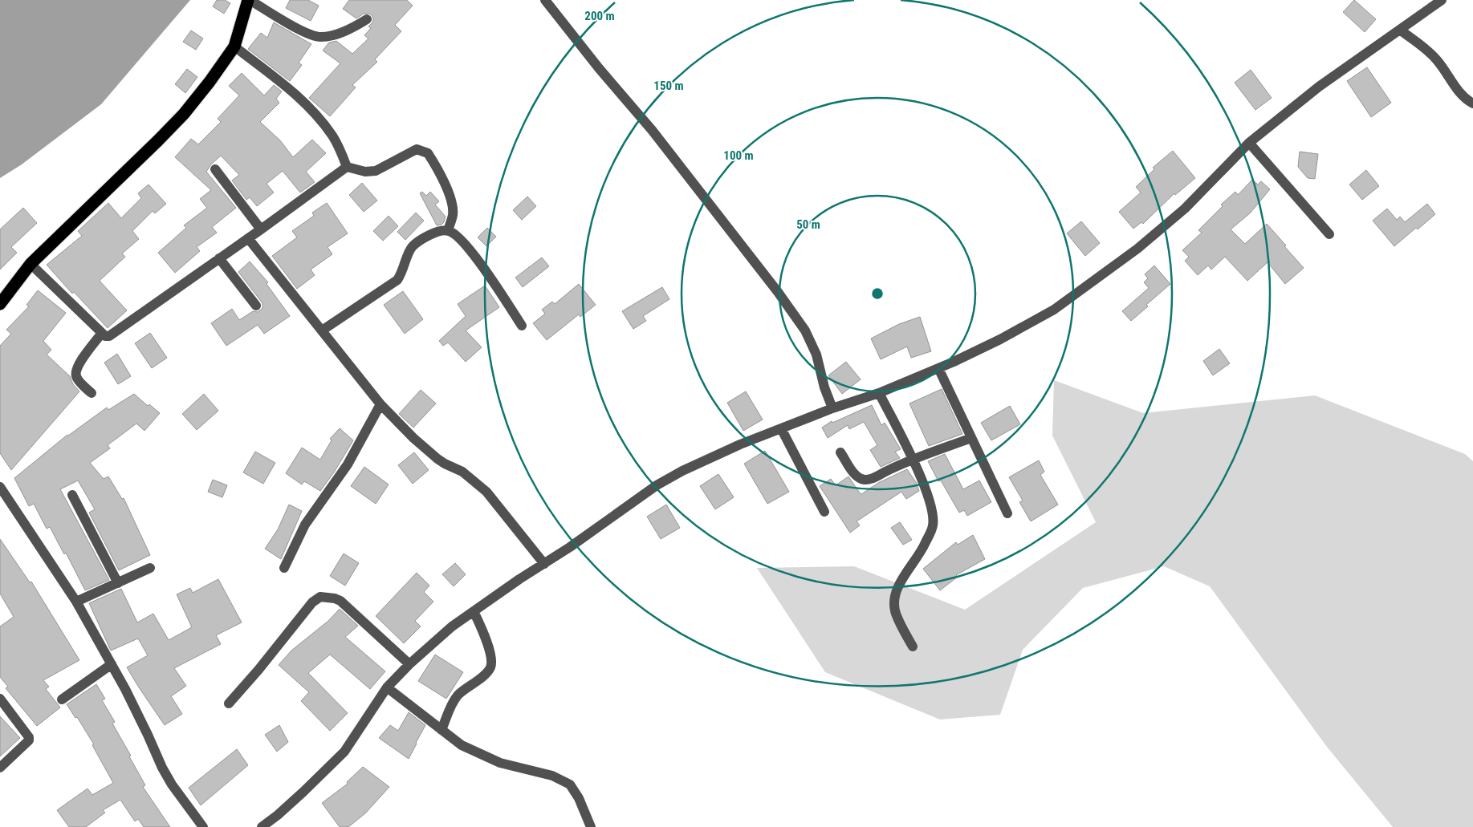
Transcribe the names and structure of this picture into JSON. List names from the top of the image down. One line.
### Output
{"rings":["200 m","150 m","100 m","50 m"]}
